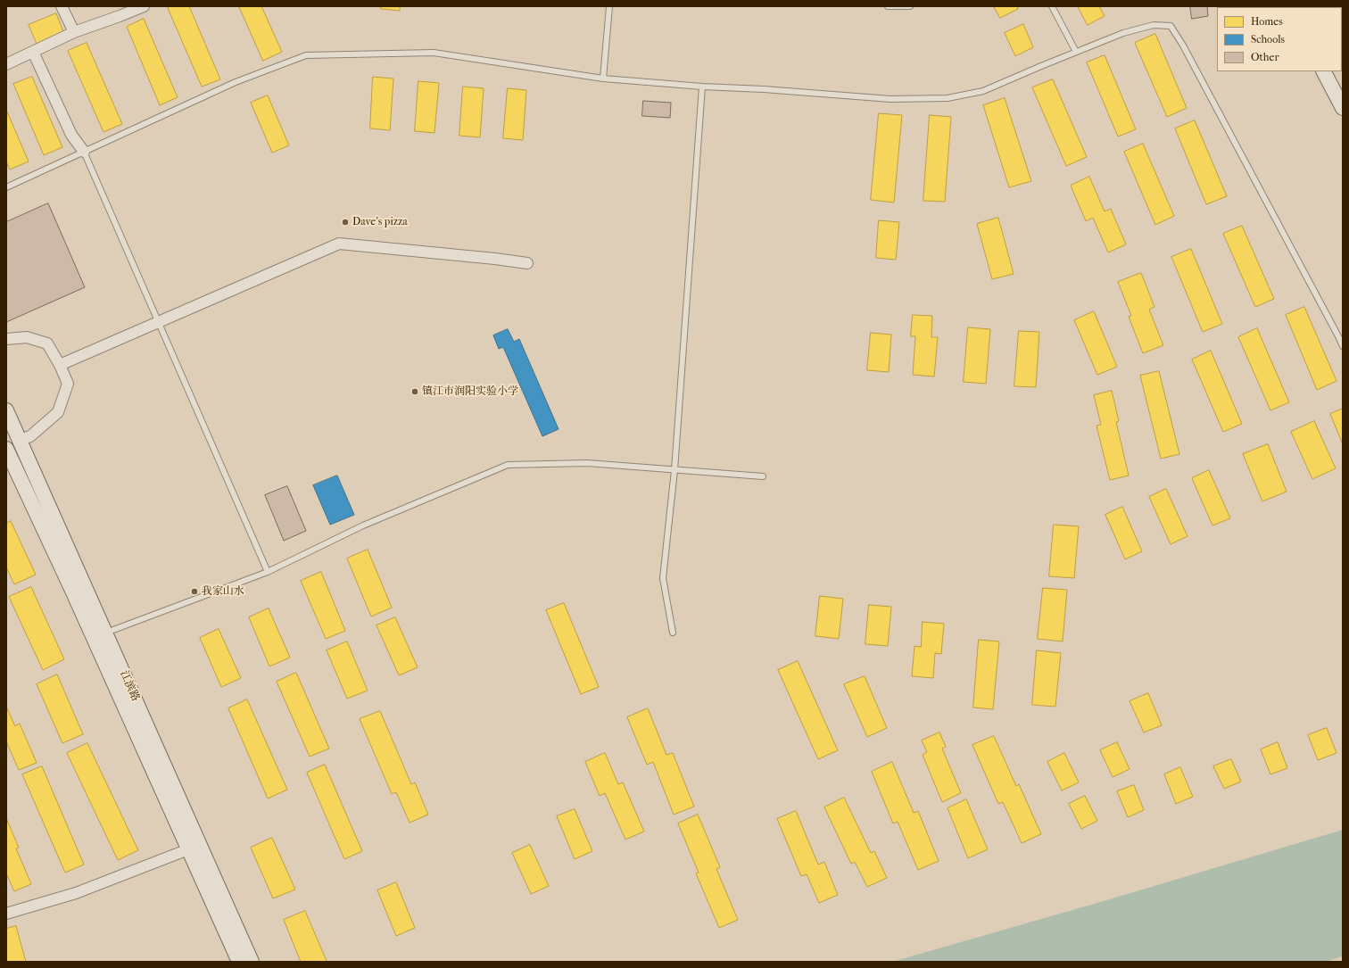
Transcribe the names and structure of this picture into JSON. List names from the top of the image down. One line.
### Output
{"streets":{"main road":["江滨路"]},"places":["Dave's pizza","镇江市润阳实验小学","我家山水"],"legend":["Homes","Schools","Other"]}
